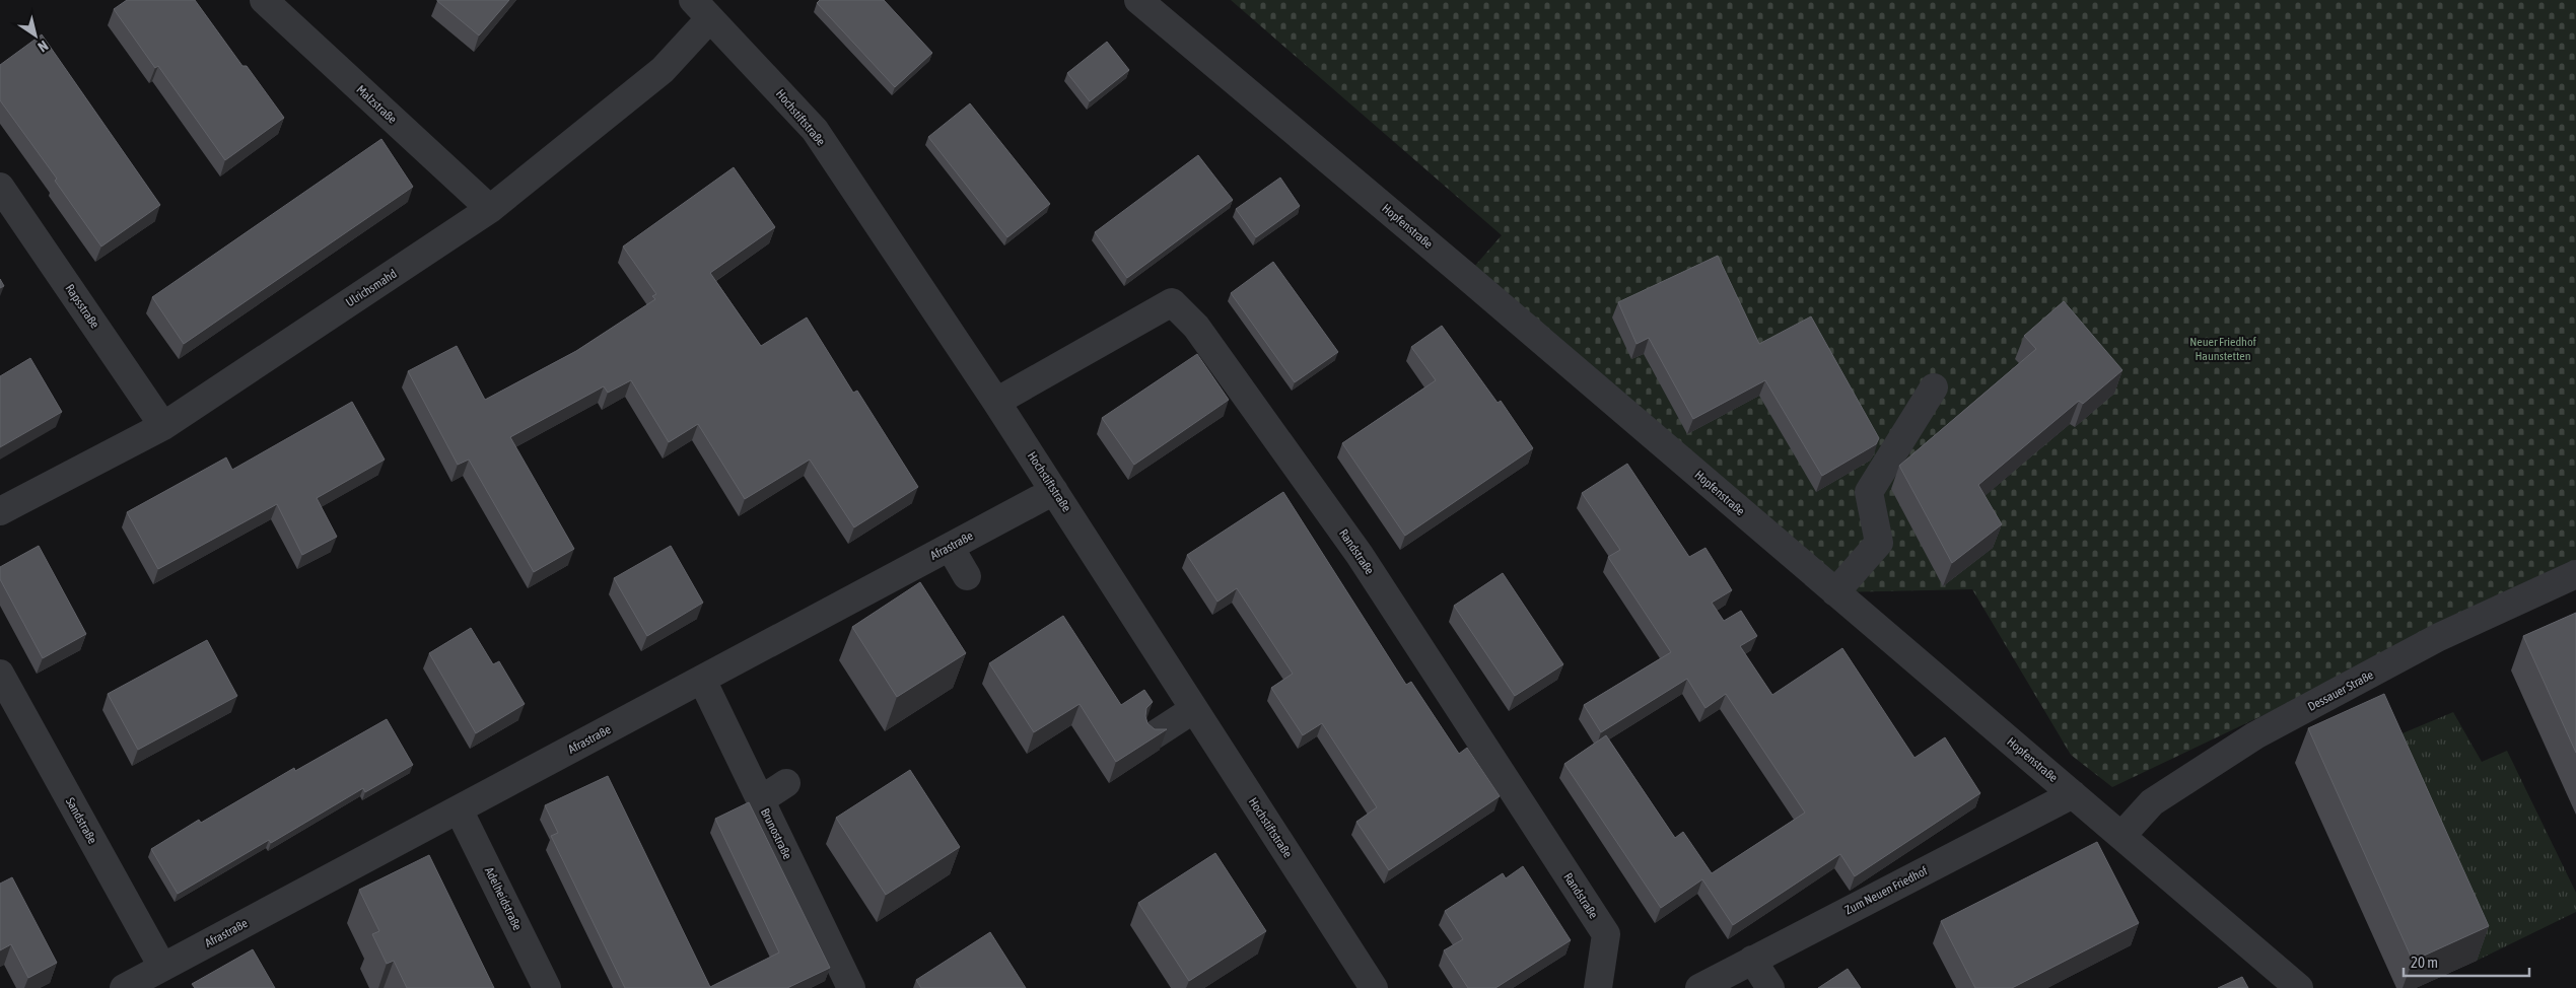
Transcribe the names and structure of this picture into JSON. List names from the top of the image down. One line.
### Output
{"streets":{"street":["Malzstraße","Hochstiftstraße","Hopfenstraße","Ulrichsmahd","Rapsstraße","Afrastraße","Randstraße","Dessauer Straße","Sandstraße","Brunostraße","Zum Neuen Friedhof","Adelheidstraße"]},"crossings":[["Malzstraße","Ulrichsmahd"],["Hochstiftstraße","Ulrichsmahd"],["Hochstiftstraße","Afrastraße"],["Hochstiftstraße","Randstraße"],["Hopfenstraße","Dessauer Straße"],["Hopfenstraße","Zum Neuen Friedhof"],["Ulrichsmahd","Rapsstraße"],["Afrastraße","Sandstraße"],["Afrastraße","Brunostraße"],["Afrastraße","Adelheidstraße"]],"parks":["Neuer Friedhof Haunstetten"],"scale_bar":"20 m","north":"bottom right"}
